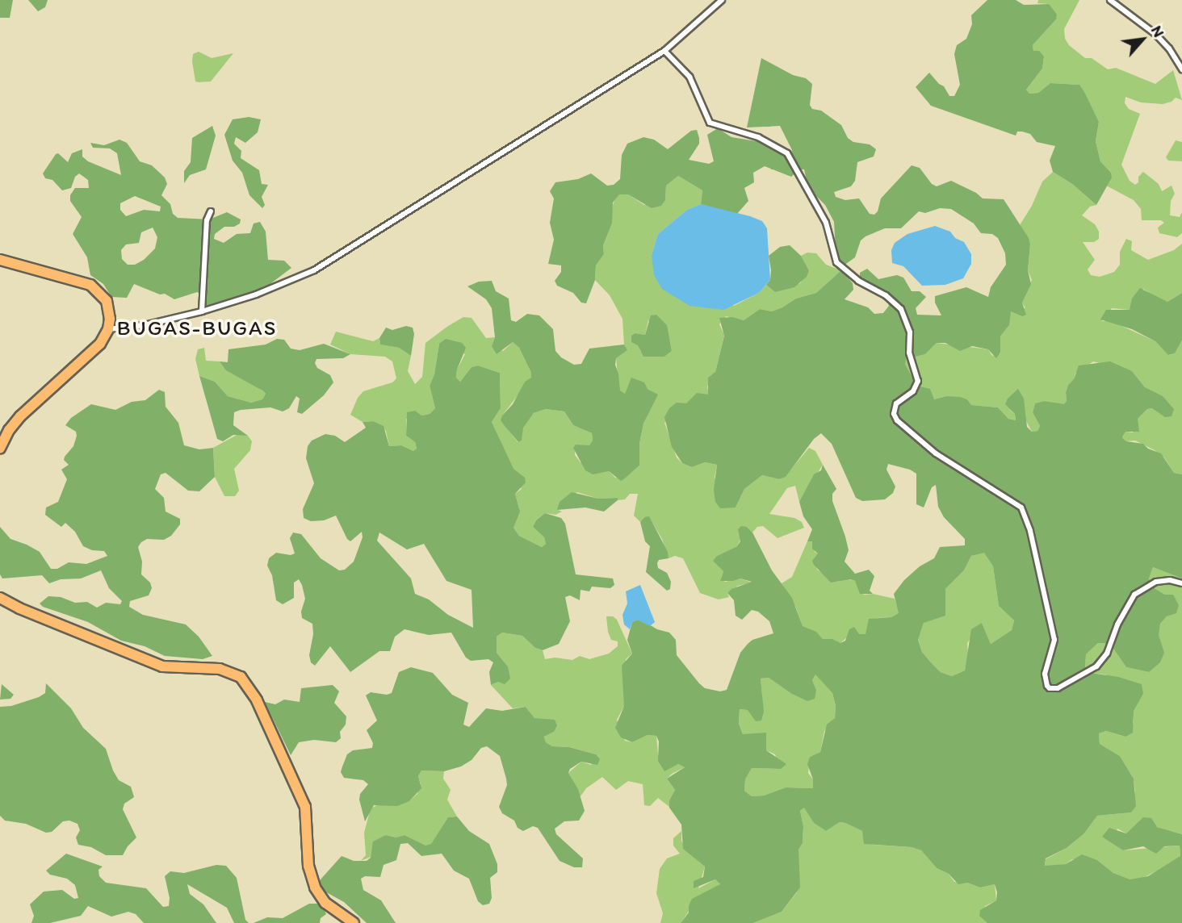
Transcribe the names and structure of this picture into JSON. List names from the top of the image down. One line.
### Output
{"districts":["BUGAS-BUGAS"],"north":"top right"}
